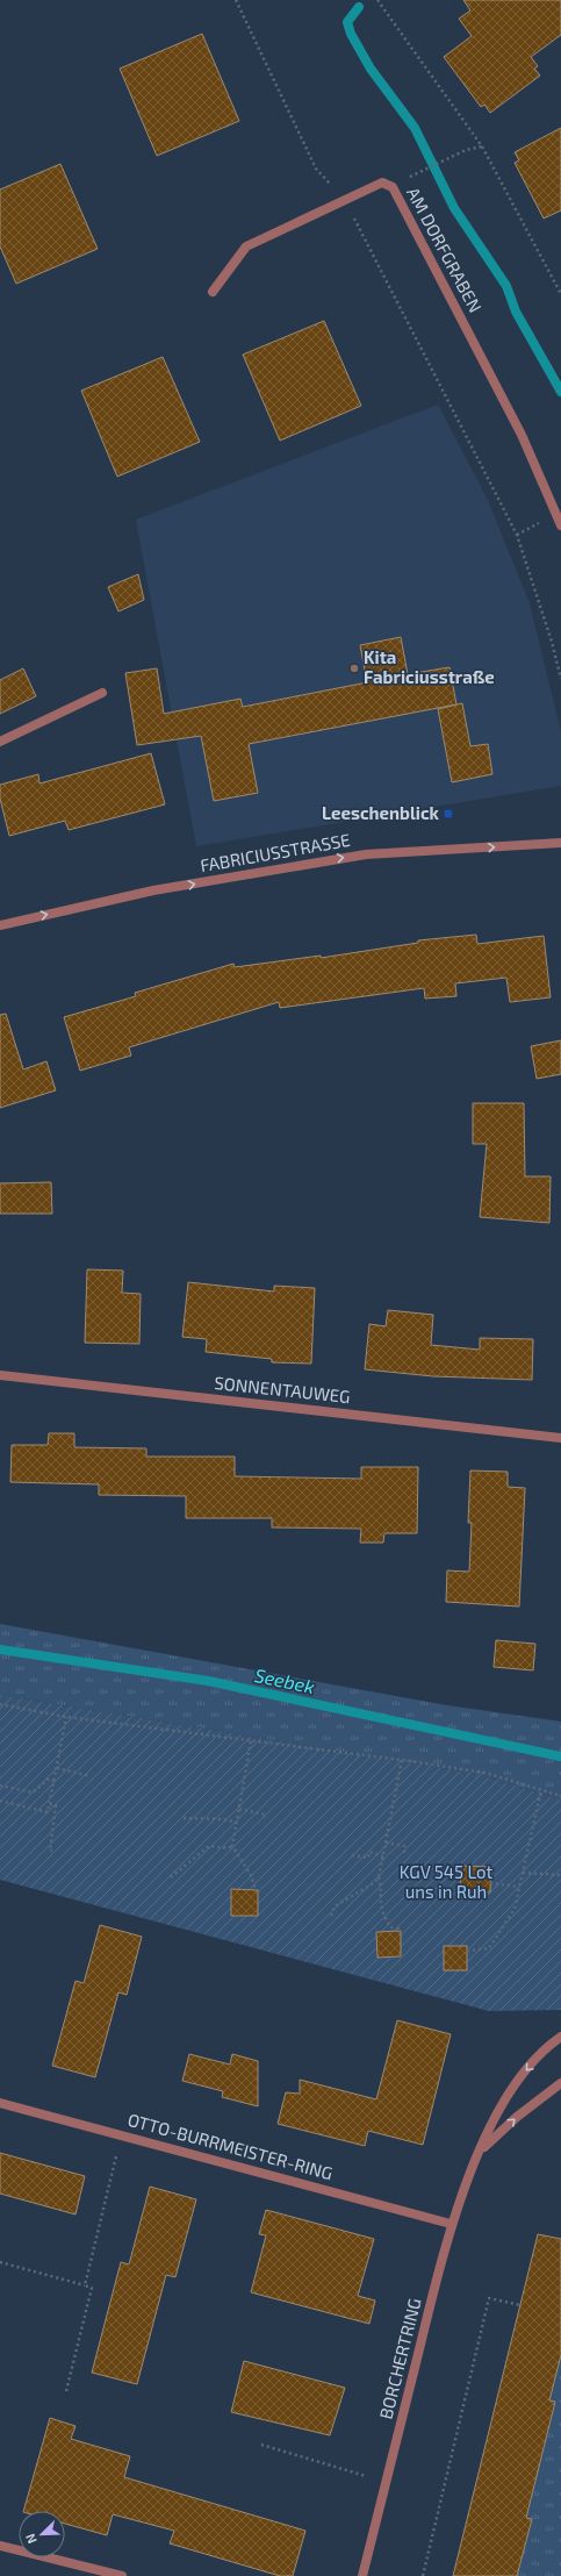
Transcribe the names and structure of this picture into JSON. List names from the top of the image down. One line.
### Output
{"streets":{"street":["AM DORFGRABEN","FABRICIUSSTRASSE","SONNENTAUWEG","OTTO-BURRMEISTER-RING","BORCHERTRING"]},"crossings":[["OTTO-BURRMEISTER-RING","BORCHERTRING"]],"one_way":["FABRICIUSSTRASSE"],"water":["Seebek"],"parks":["KGV 545 Lot uns in Ruh"],"places":{"other":["Kita Fabriciusstraße"],"transit":["Leeschenblick"]},"north":"bottom left"}
